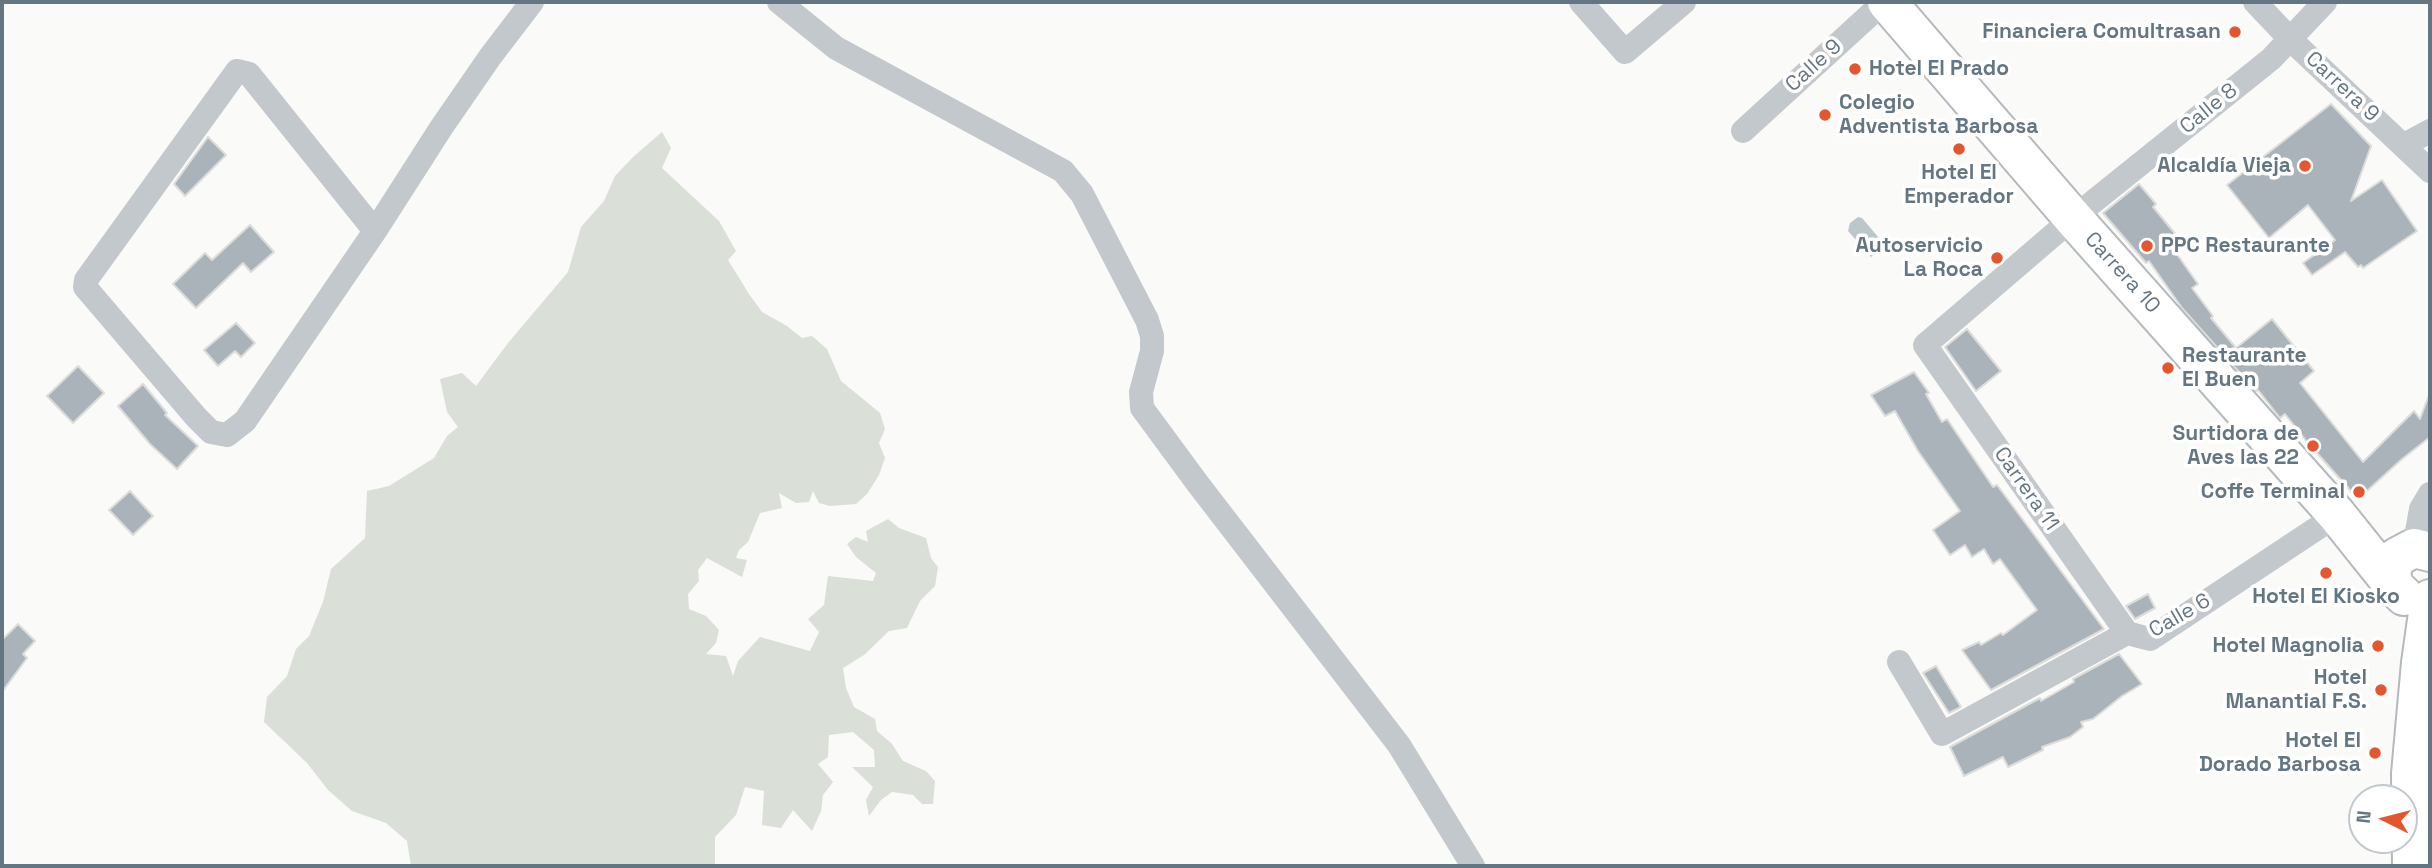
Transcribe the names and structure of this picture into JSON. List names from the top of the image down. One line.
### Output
{"streets":{"highway":["Carrera 10"],"street":["Calle 9","Carrera 9","Calle 8","Carrera 11","Calle 6"]},"crossings":[["Calle 9","Carrera 10"],["Carrera 9","Calle 8"],["Calle 8","Carrera 10"],["Calle 8","Carrera 11"],["Carrera 10","Calle 6"],["Carrera 11","Calle 6"]],"places":["Financiera Comultrasan","Hotel El Prado","Colegio Adventista Barbosa","Hotel El Emperador","Alcaldía Vieja","PPC Restaurante","Autoservicio La Roca","Restaurante El Buen","Surtidora de Aves las 22","Coffe Terminal","Hotel El Kiosko","Hotel Magnolia","Hotel Manantial F.S.","Hotel El Dorado Barbosa"],"north":"left"}
